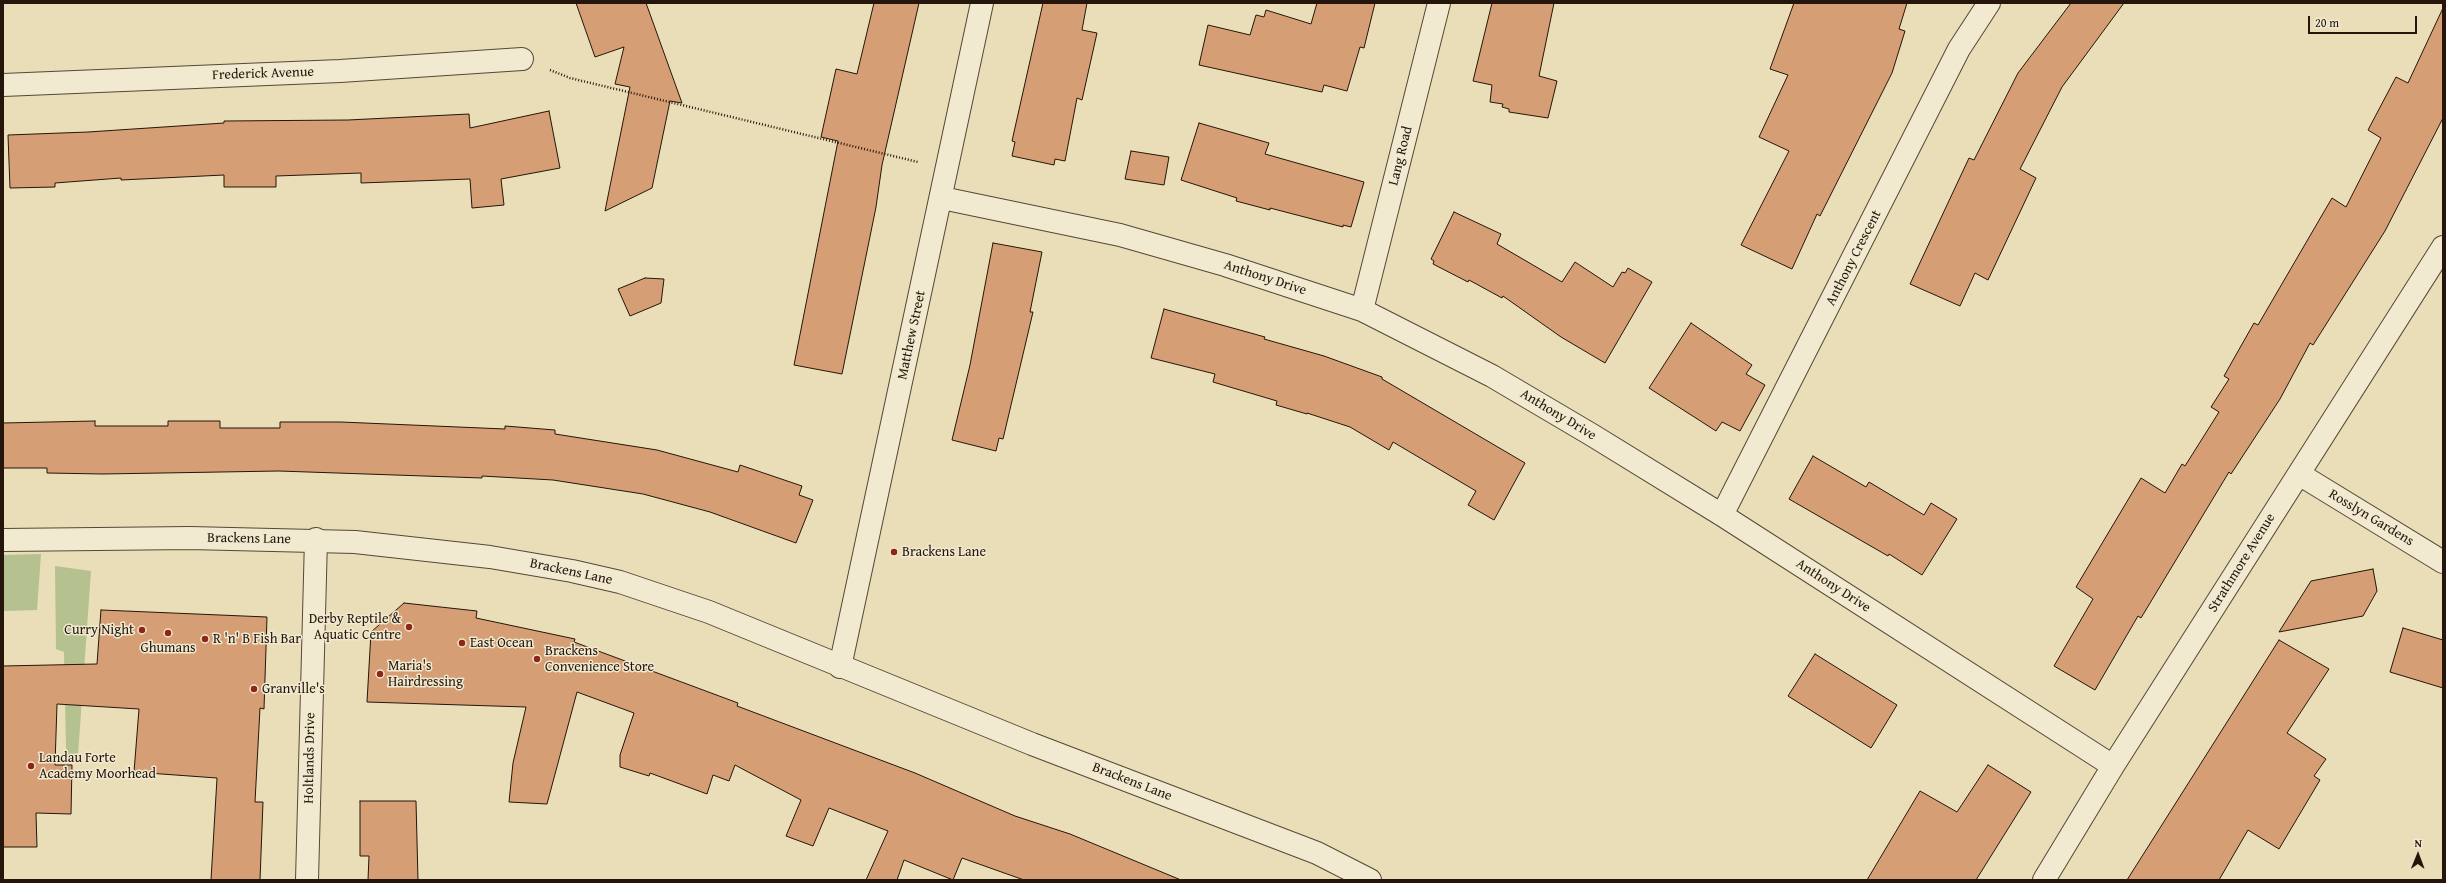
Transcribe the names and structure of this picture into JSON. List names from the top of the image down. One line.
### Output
{"streets":{"street":["Frederick Avenue","Lang Road","Anthony Crescent","Anthony Drive","Matthew Street","Rosslyn Gardens","Brackens Lane","Strathmore Avenue","Holtlands Drive"]},"crossings":[["Lang Road","Anthony Drive"],["Anthony Crescent","Anthony Drive"],["Anthony Drive","Matthew Street"],["Anthony Drive","Strathmore Avenue"],["Matthew Street","Brackens Lane"],["Rosslyn Gardens","Strathmore Avenue"],["Brackens Lane","Holtlands Drive"]],"places":["Brackens Lane","Derby Reptile & Aquatic Centre","Curry Night","Ghumans","R 'n' B Fish Bar","East Ocean","Brackens Convenience Store","Maria's Hairdressing","Granville's","Landau Forte Academy Moorhead"],"scale_bar":"20 m","north":"top"}
